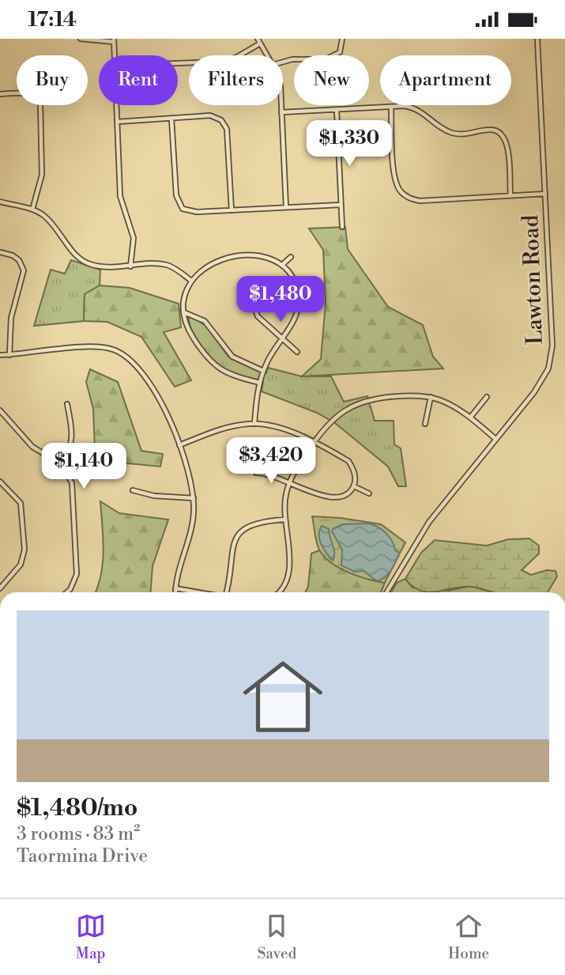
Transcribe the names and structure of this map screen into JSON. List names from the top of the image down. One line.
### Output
{"streets":{"street":["Lawton Road"]},"page":{"status":"17:14","chip":["Buy","Rent","Filters","New","Apartment"],"price":["$1,330","$1,480","$3,420","$1,140"],"list":[{"name":"$1,480/mo","note":"3 rooms · 83 m² · Taormina Drive"}],"tabs":["Map","Saved","Home"]}}
